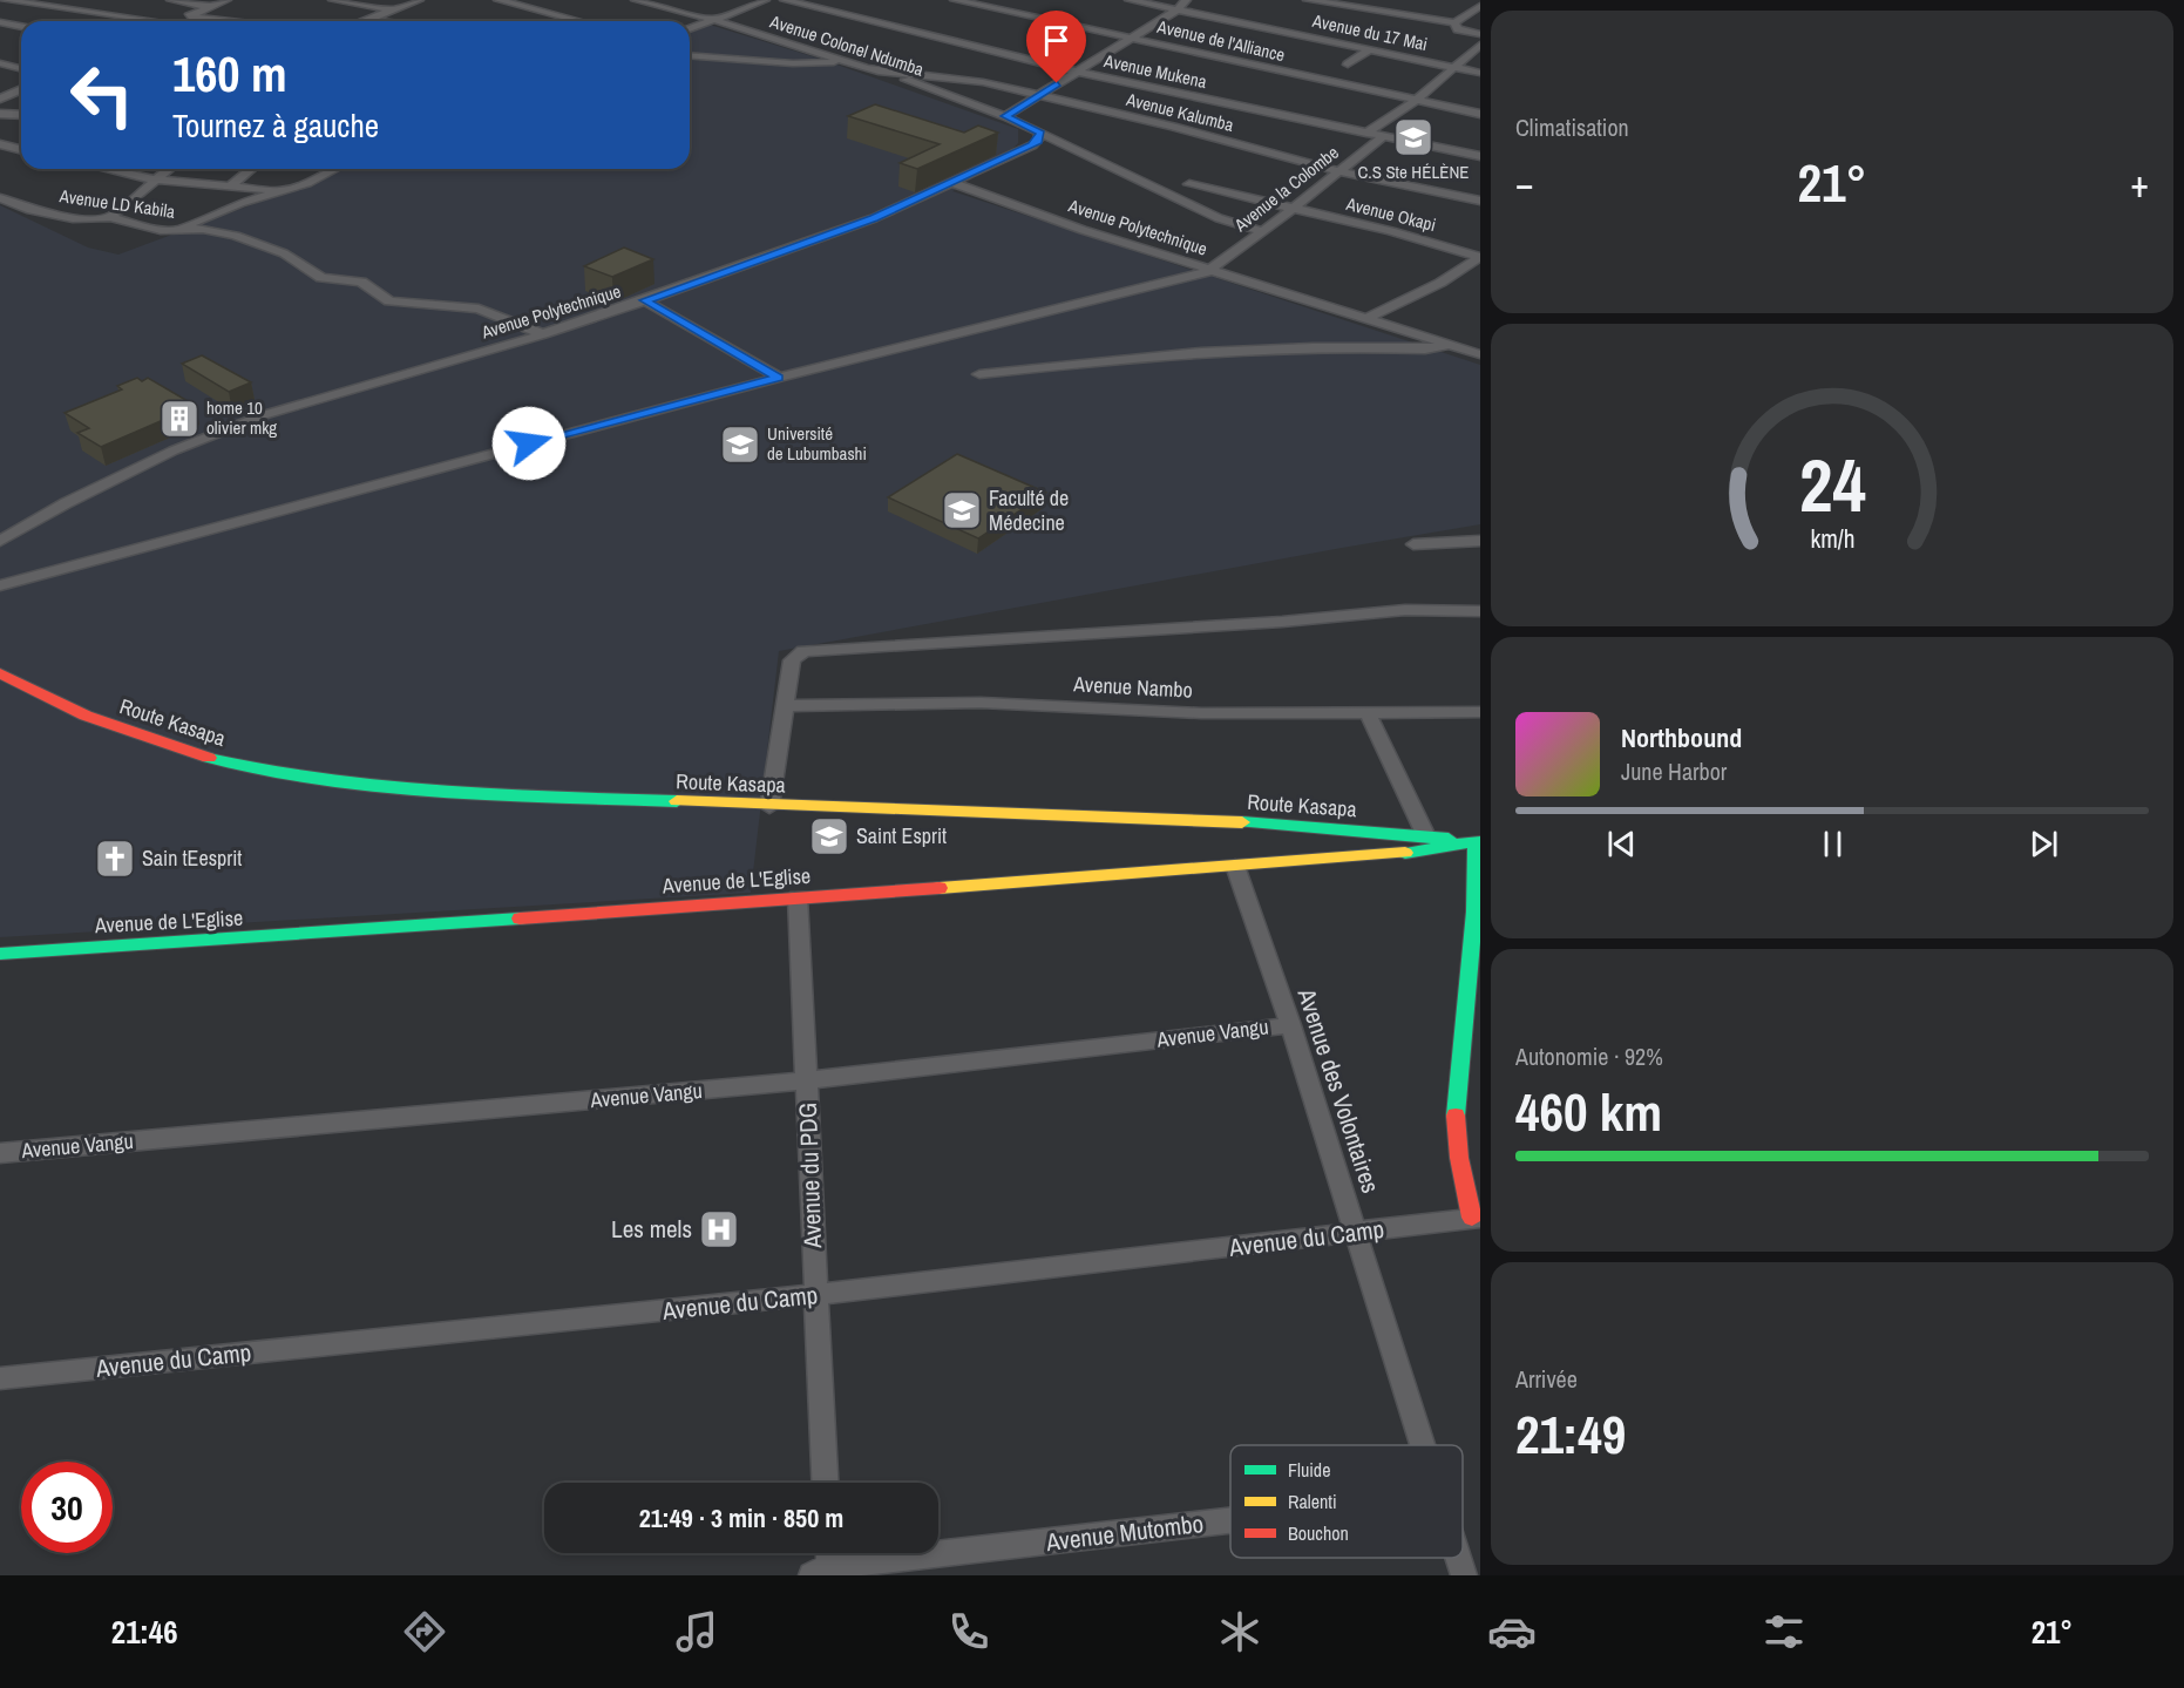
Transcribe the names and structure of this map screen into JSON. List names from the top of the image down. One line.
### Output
{"streets":{"street":["Avenue du 17 Mai","Avenue de l'Alliance","Avenue Colonel Ndumba","Avenue Mukena","Avenue Kalumba","Avenue la Colombe","Avenue LD Kabila","Avenue Okapi","Avenue Polytechnique","Avenue Nambo","Route Kasapa","Avenue de L'Eglise","Avenue Vangu","Avenue des Volontaires","Avenue du PDG","Avenue du Camp","Avenue Mutombo"]},"crossings":[["Avenue Colonel Ndumba","Avenue Kalumba"],["Avenue Colonel Ndumba","Avenue la Colombe"],["Avenue Mukena","Avenue la Colombe"],["Avenue Kalumba","Avenue la Colombe"],["Avenue la Colombe","Avenue Okapi"],["Avenue la Colombe","Avenue Polytechnique"],["Avenue LD Kabila","Avenue Polytechnique"],["Route Kasapa","Avenue de L'Eglise"],["Avenue de L'Eglise","Avenue des Volontaires"],["Avenue de L'Eglise","Avenue du PDG"],["Avenue Vangu","Avenue des Volontaires"],["Avenue Vangu","Avenue du PDG"],["Avenue des Volontaires","Avenue du Camp"],["Avenue du PDG","Avenue du Camp"]],"places":{"school or university":["C.S Ste HÉLÈNE","Université de Lubumbashi","Faculté de Médecine","Saint Esprit"],"building":["home 10 olivier mkg"],"church":["Sain tEesprit"],"hospital":["Les mels"]},"legend":["Fluide","Ralenti","Bouchon"],"page":{"tile":["Climatisation",["Autonomie · 92%","460 km"],["Arrivée","21:49"]],"turn":["160 m","Tournez à gauche"],"heat":["−","21°","+"],"song":["Northbound","June Harbor"],"limit":"30","trip":"21:49 · 3 min · 850 m","tabs":["21:46","21°"],"gauge":["24","km/h"]}}
